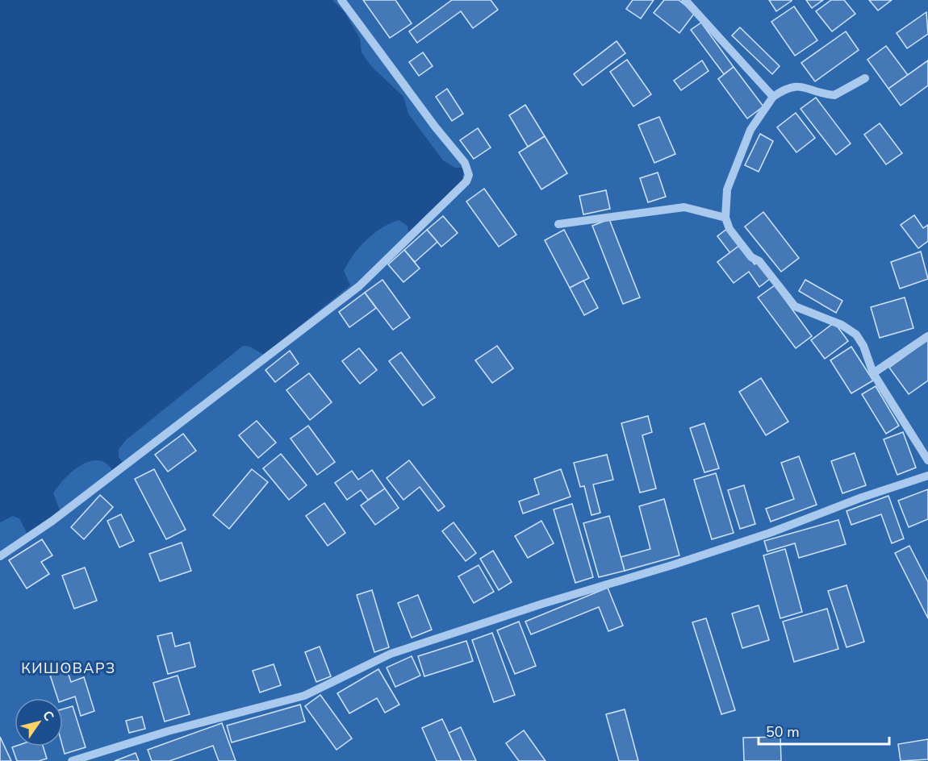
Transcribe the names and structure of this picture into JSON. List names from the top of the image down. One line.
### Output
{"districts":["КИШОВАРЗ"],"scale_bar":"50 m","north":"top right"}
